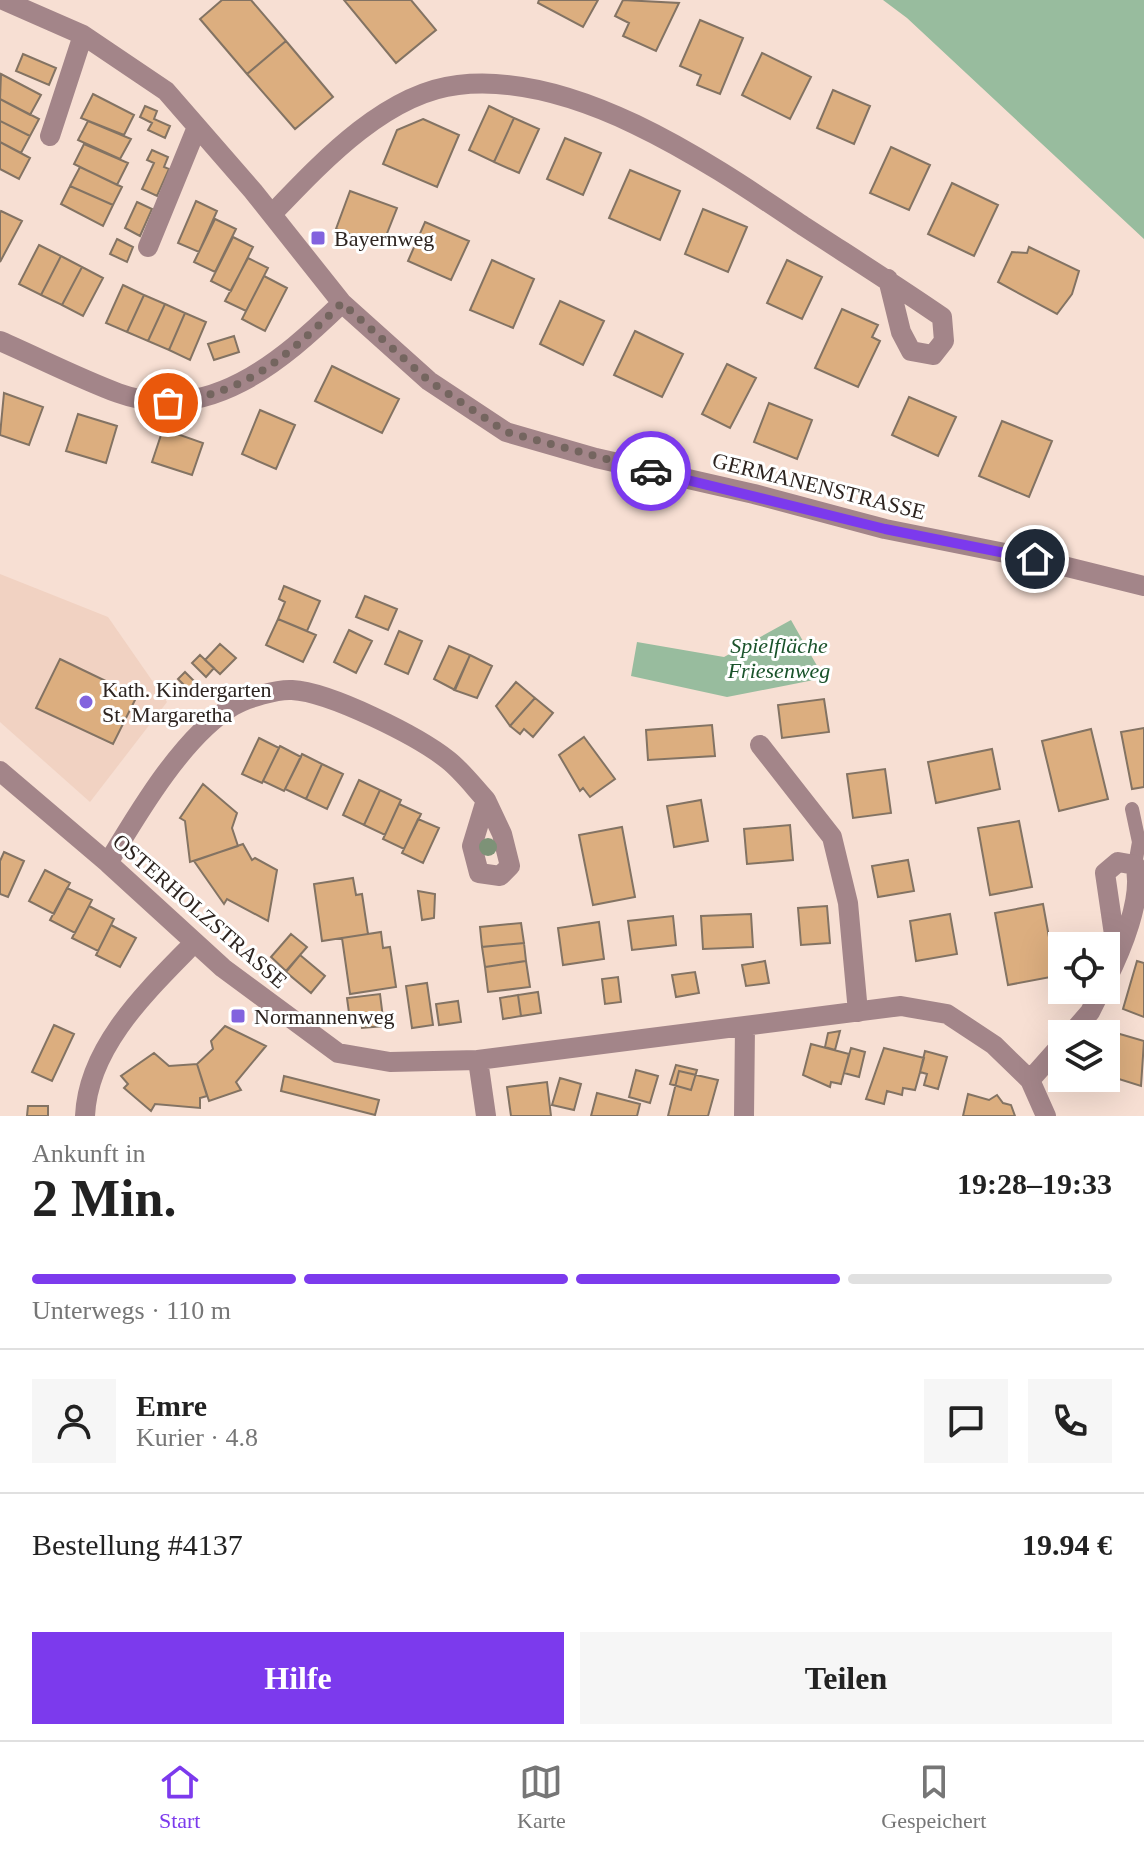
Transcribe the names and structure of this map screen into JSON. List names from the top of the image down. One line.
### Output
{"streets":{"street":["GERMANENSTRASSE","OSTERHOLZSTRASSE"]},"parks":["Spielfläche Friesenweg"],"places":{"transit":["Bayernweg","Normannenweg"],"other":["Kath. Kindergarten St. Margaretha"]},"page":{"heading":["2 Min.","Ankunft in","19:28–19:33"],"panel":["Emre","Kurier · 4.8","Bestellung #4137","19.94 €"],"bar":"Unterwegs · 110 m","buttons":["Hilfe","Teilen"],"tabs":["Start","Karte","Gespeichert"]}}
